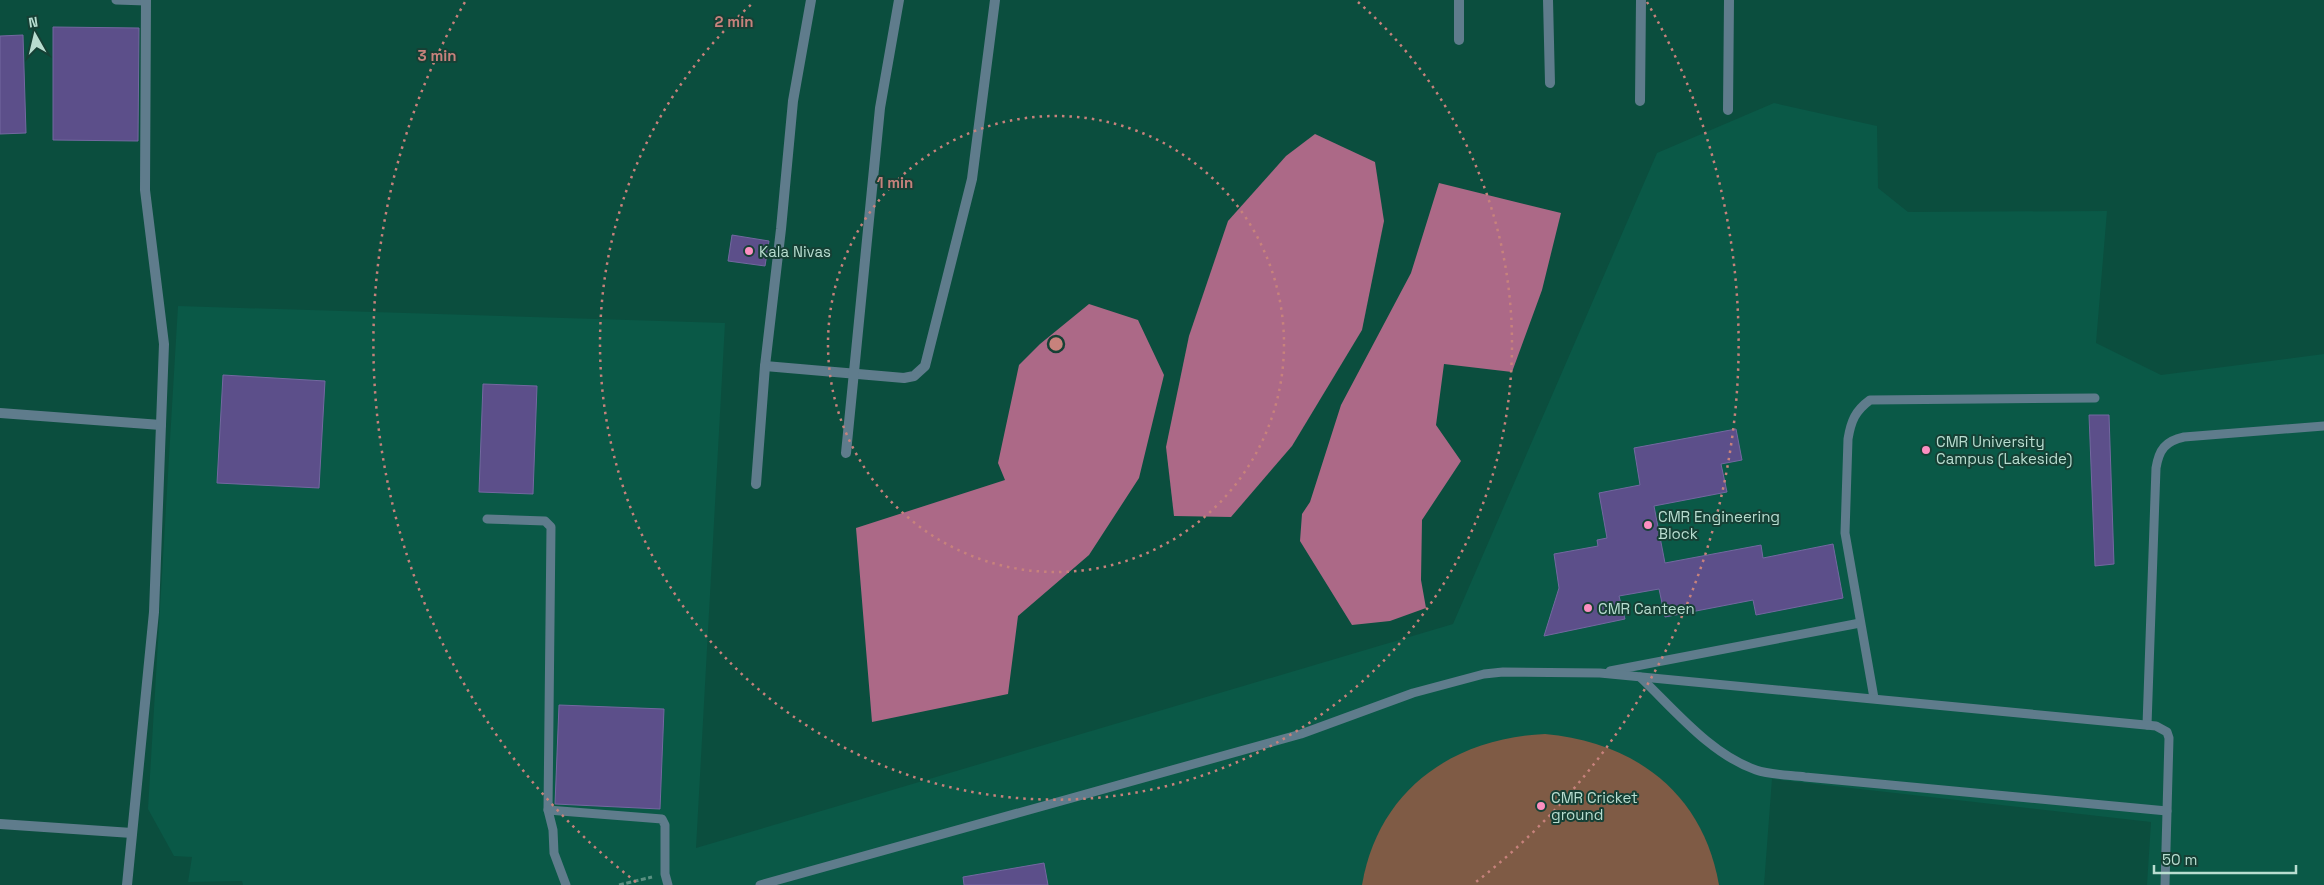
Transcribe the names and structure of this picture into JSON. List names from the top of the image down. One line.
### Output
{"places":["Kala Nivas","CMR University Campus (Lakeside)","CMR Engineering Block","CMR Canteen","CMR Cricket ground"],"scale_bar":"50 m","north":"top","rings":["2 min","3 min","1 min"]}
